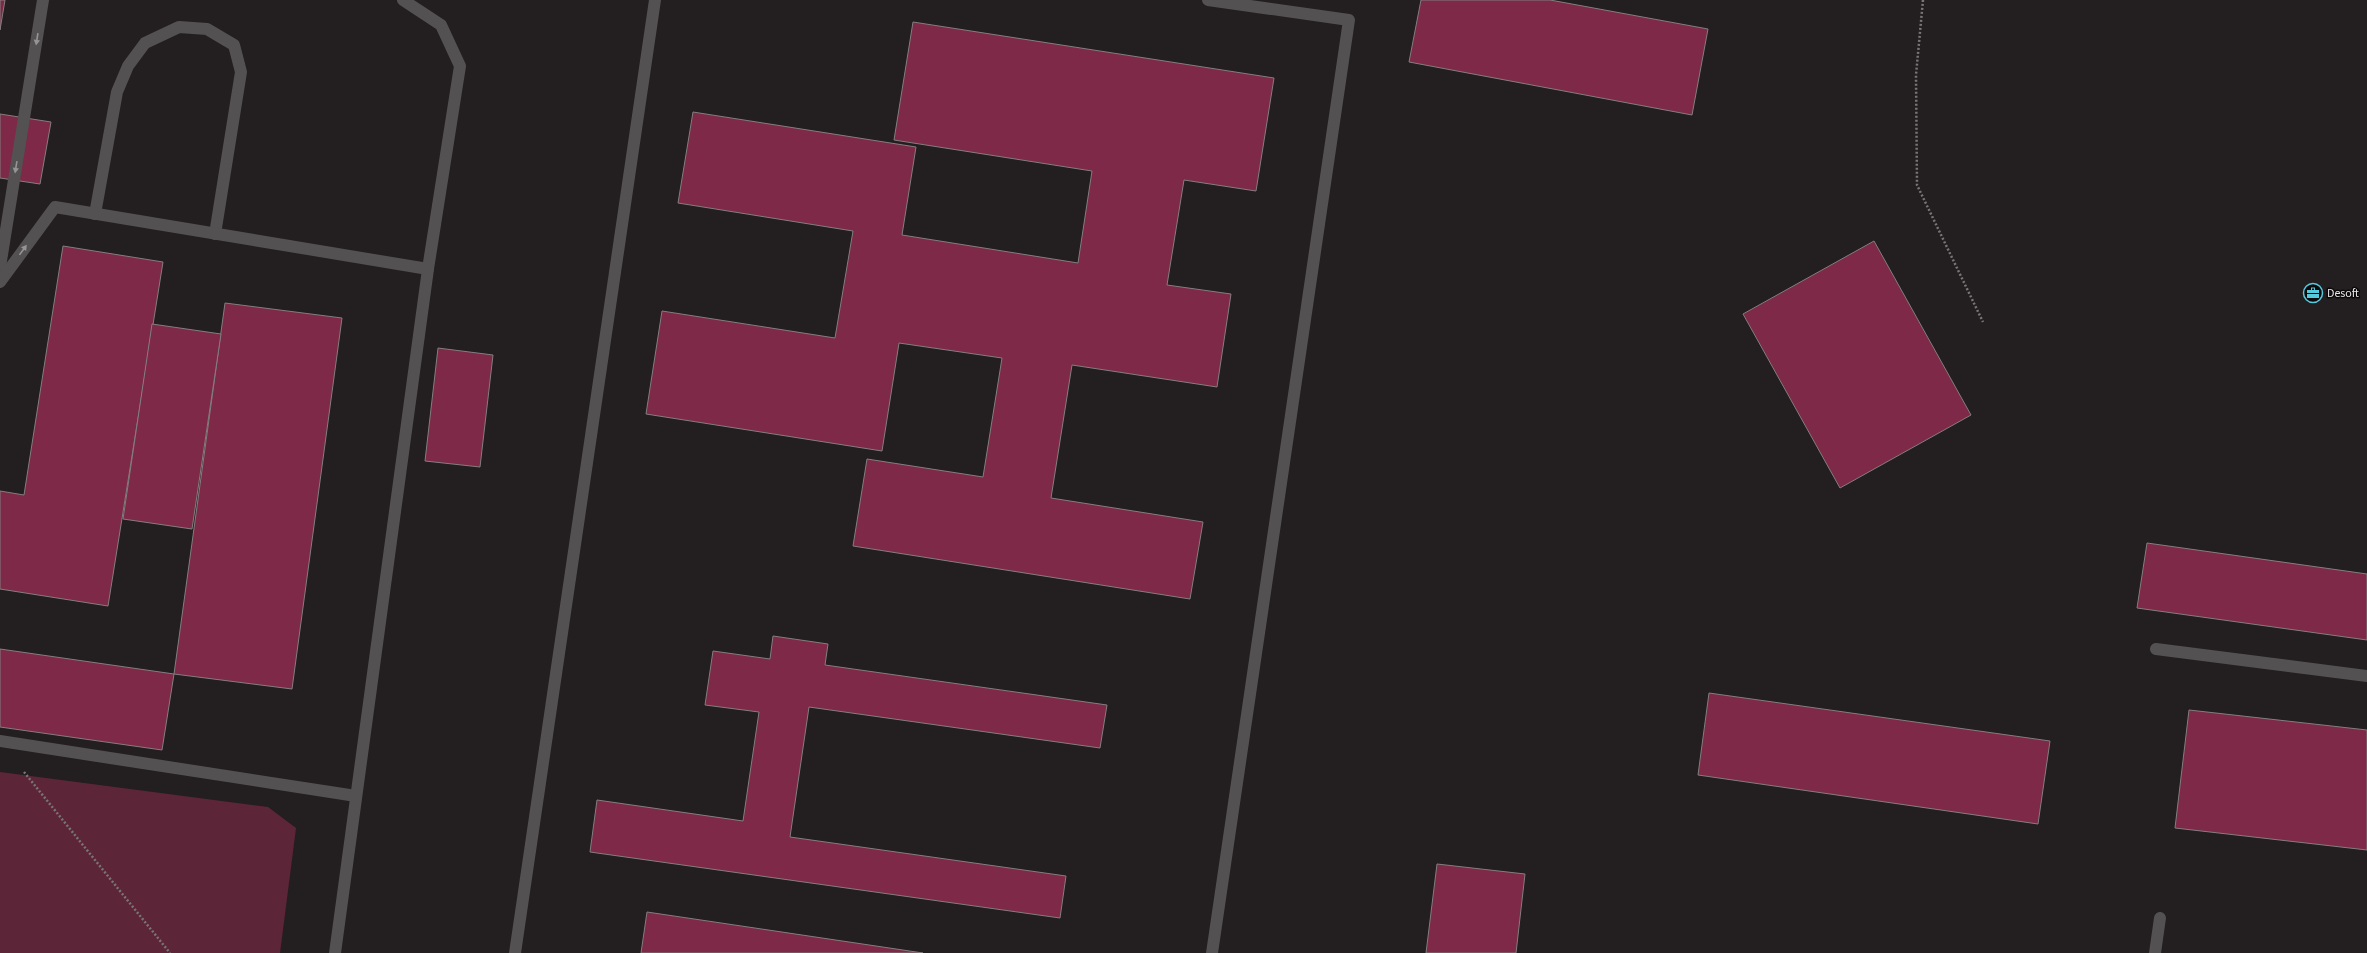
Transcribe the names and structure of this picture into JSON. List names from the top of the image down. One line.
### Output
{"places":{"office":["Desoft"]}}
